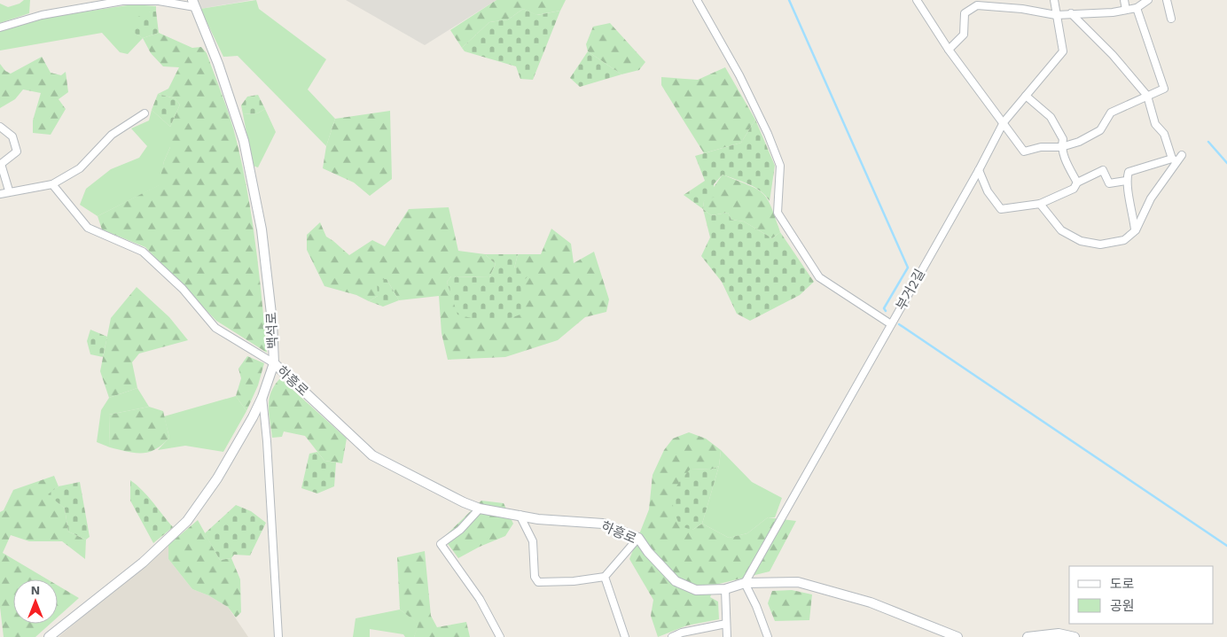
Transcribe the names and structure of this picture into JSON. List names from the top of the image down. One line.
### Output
{"streets":{"street":["부거2길","백석로","하흥로"]},"crossings":[["부거2길","하흥로"],["백석로","하흥로"]],"legend":["도로","공원"],"north":"top"}
